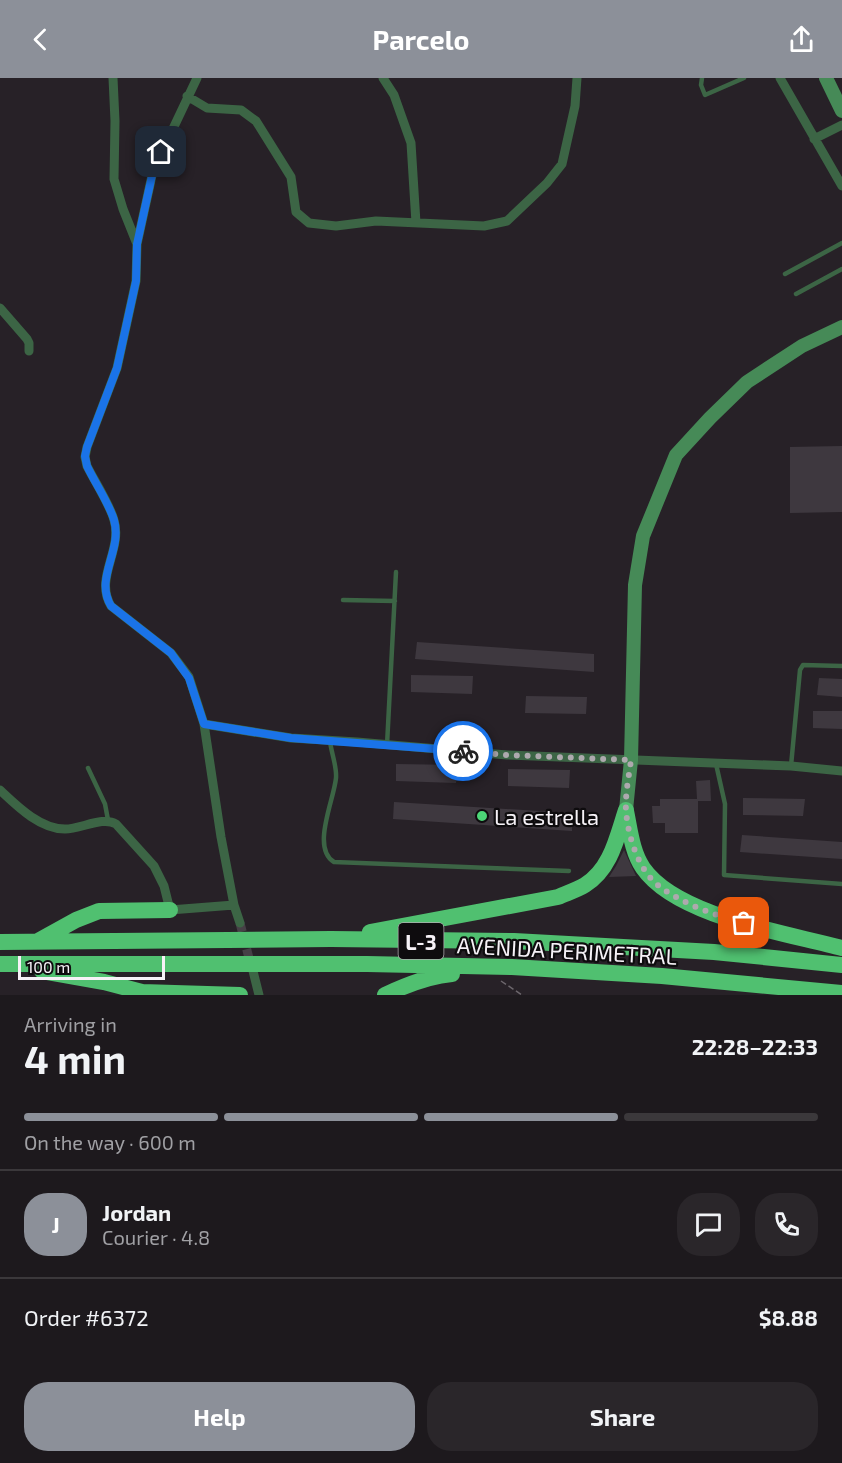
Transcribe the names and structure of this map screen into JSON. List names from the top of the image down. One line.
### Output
{"streets":{"highway":["L-3","AVENIDA PERIMETRAL"]},"places":["La estrella"],"scale_bar":"100 m","page":{"header":"Parcelo","scale":"100 m","heading":["4 min","Arriving in","22:28–22:33"],"panel":["Jordan","Courier · 4.8","Order #6372","$8.88"],"bar":"On the way · 600 m","round":"J","buttons":["Help","Share"]}}
